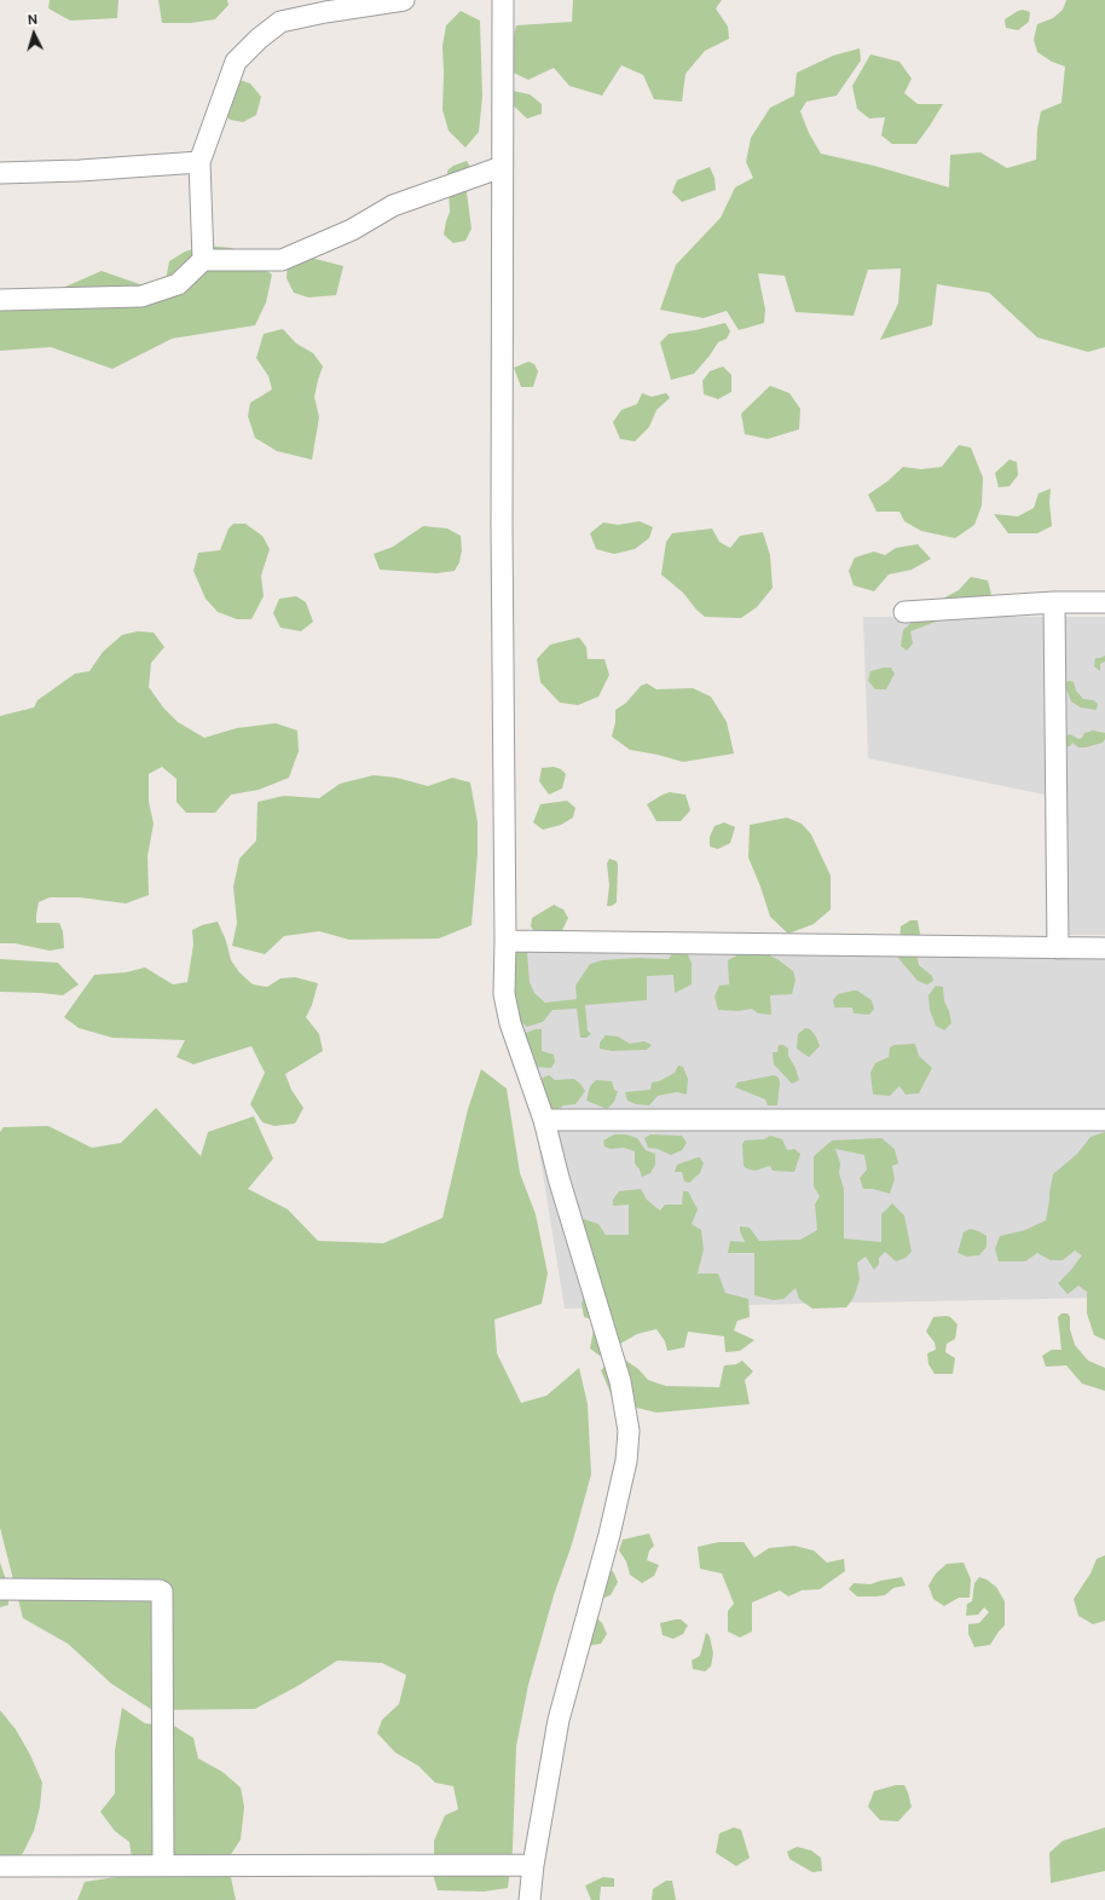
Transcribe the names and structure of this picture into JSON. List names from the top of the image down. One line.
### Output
{"north":"top"}
